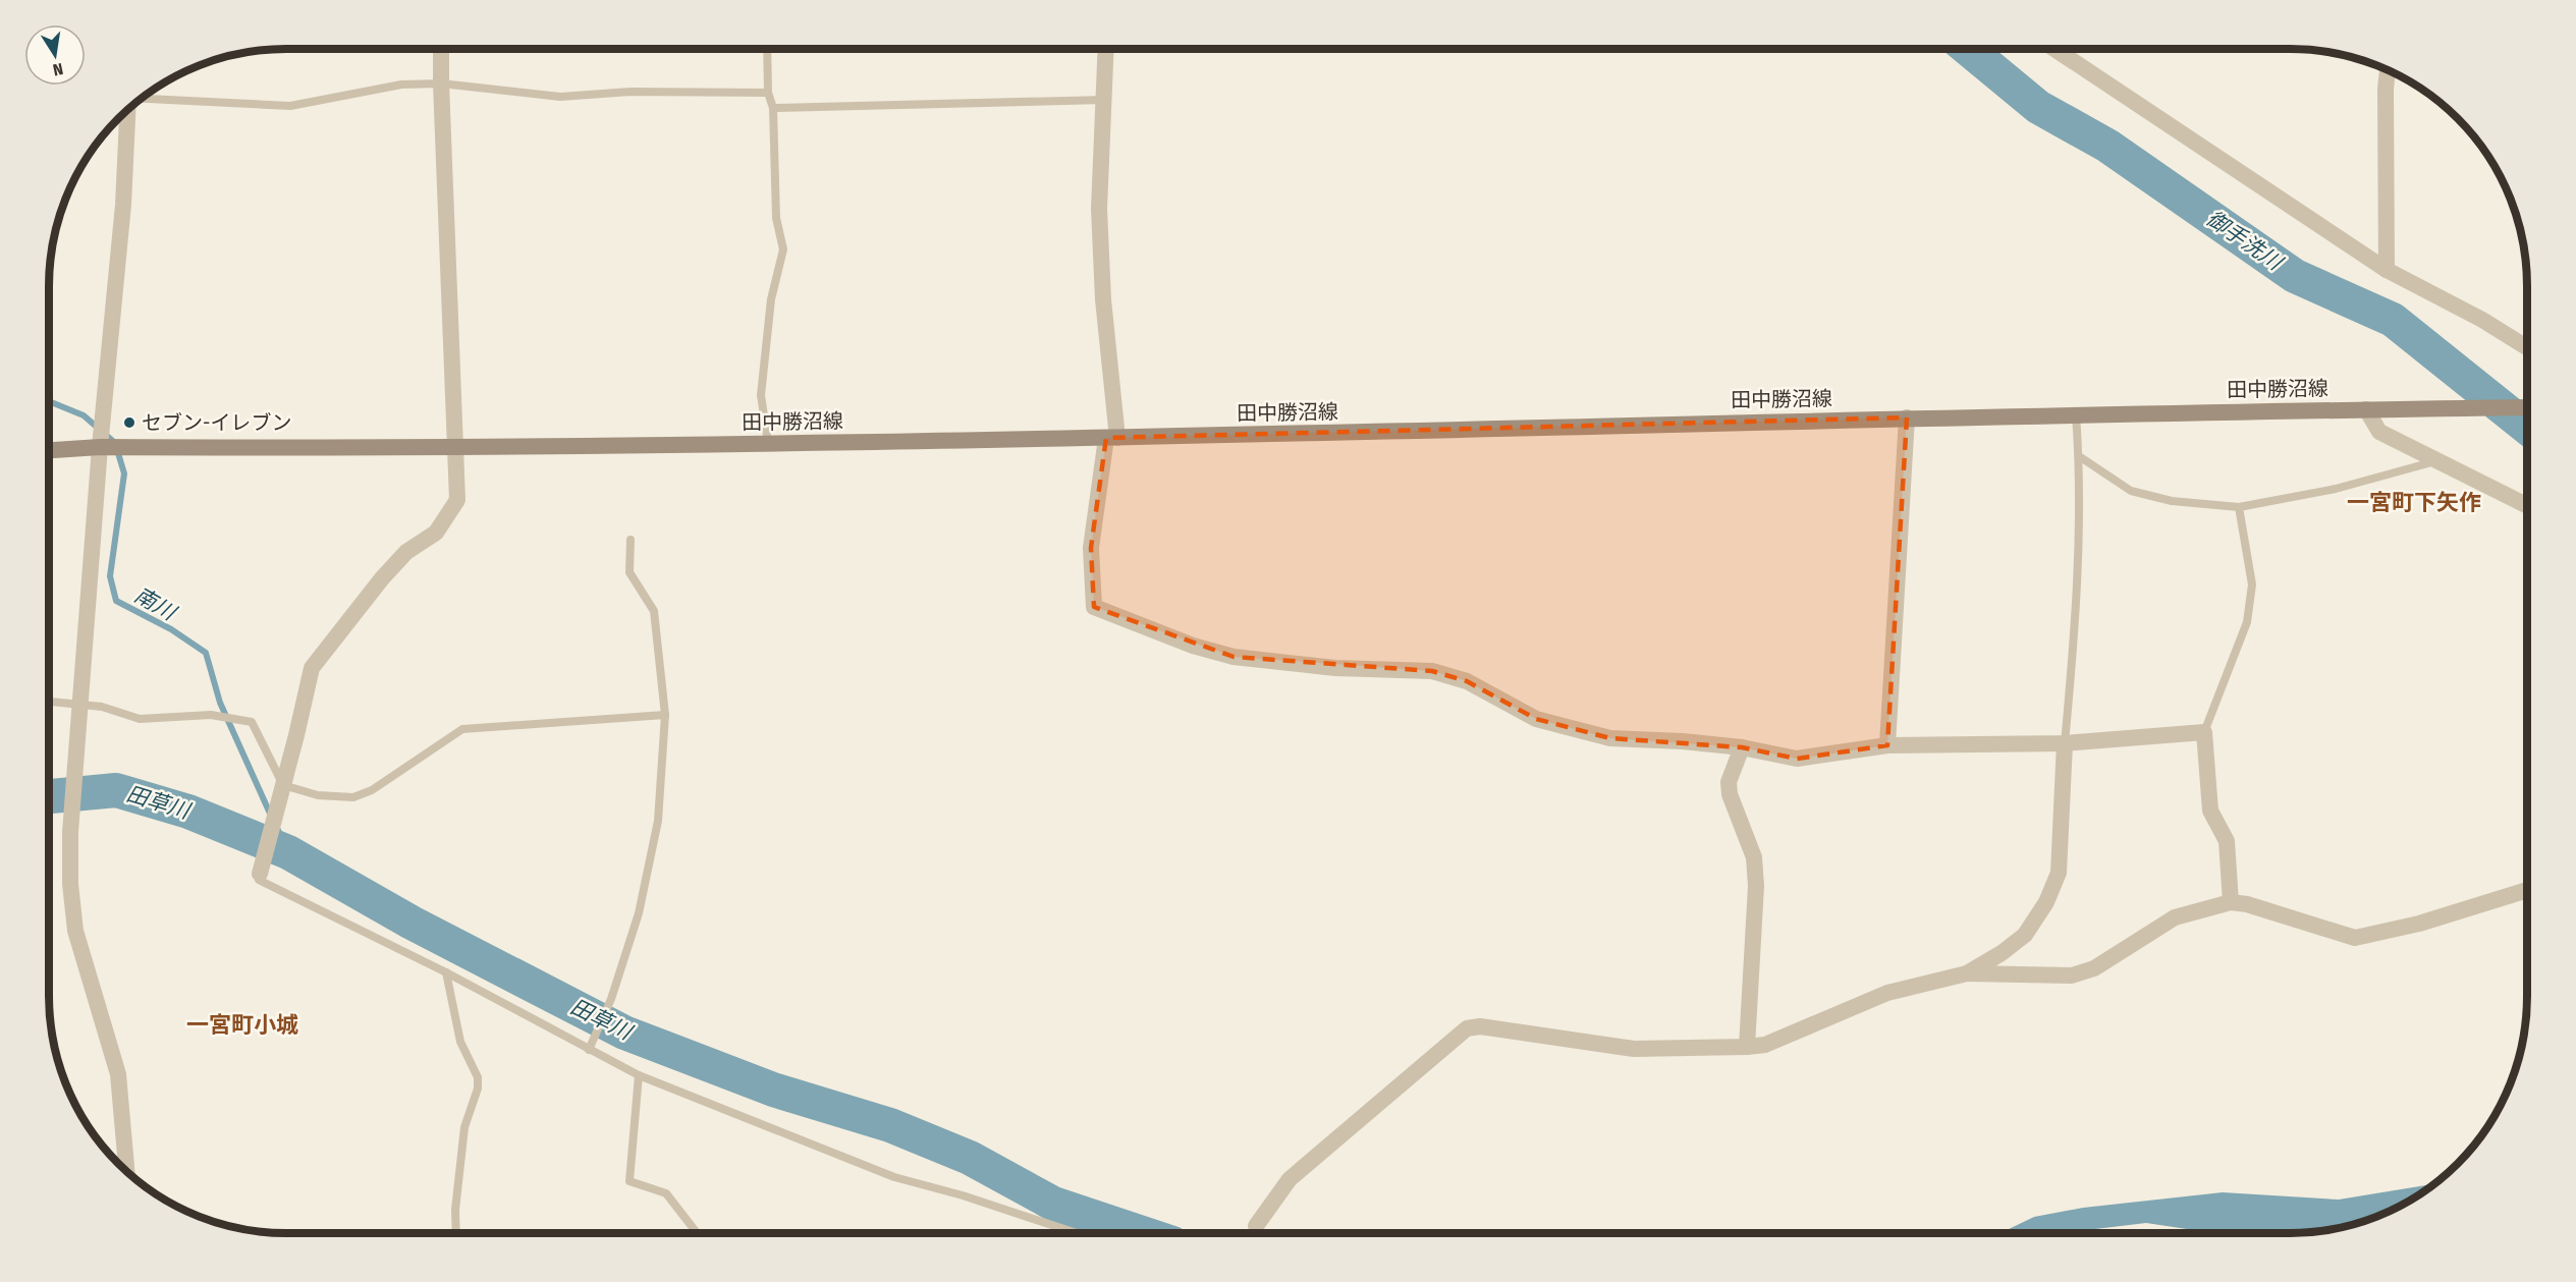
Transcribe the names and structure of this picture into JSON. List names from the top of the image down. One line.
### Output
{"streets":{"main road":["田中勝沼線"]},"districts":["一宮町下矢作","一宮町小城"],"water":["御手洗川","南川","田草川"],"places":["セブン-イレブン"],"north":"bottom"}
